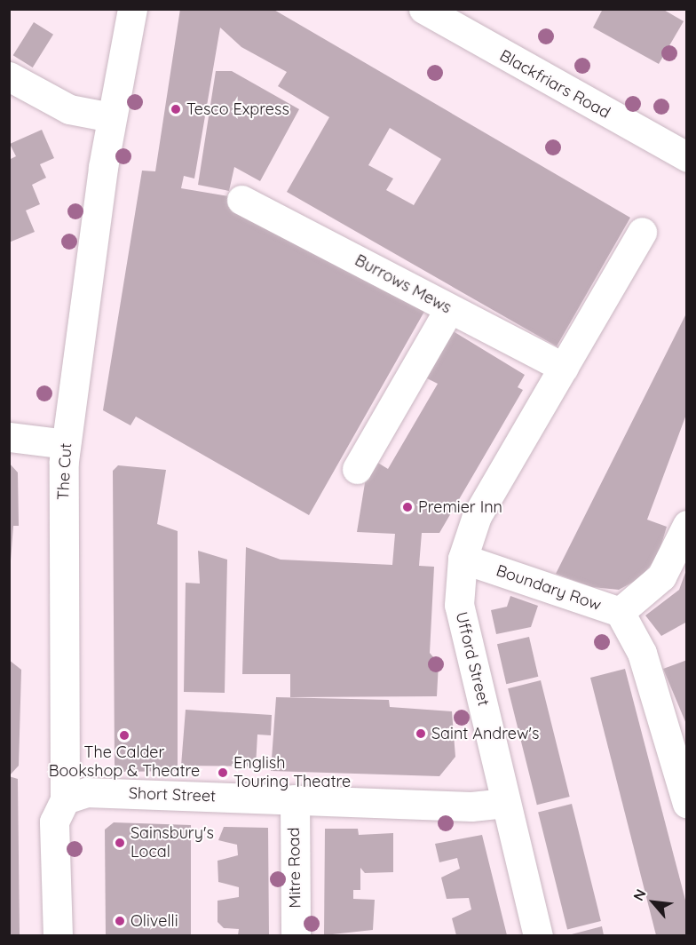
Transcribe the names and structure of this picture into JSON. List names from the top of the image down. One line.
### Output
{"streets":{"street":["Blackfriars Road","Burrows Mews","The Cut","Boundary Row","Ufford Street","Short Street","Mitre Road"]},"crossings":[["Burrows Mews","Ufford Street"],["The Cut","Short Street"],["Boundary Row","Ufford Street"],["Ufford Street","Short Street"],["Short Street","Mitre Road"]],"places":["Tesco Express","Premier Inn","Saint Andrew's","The Calder Bookshop & Theatre","English Touring Theatre","Sainsbury's Local","Olivelli"],"north":"top left"}
